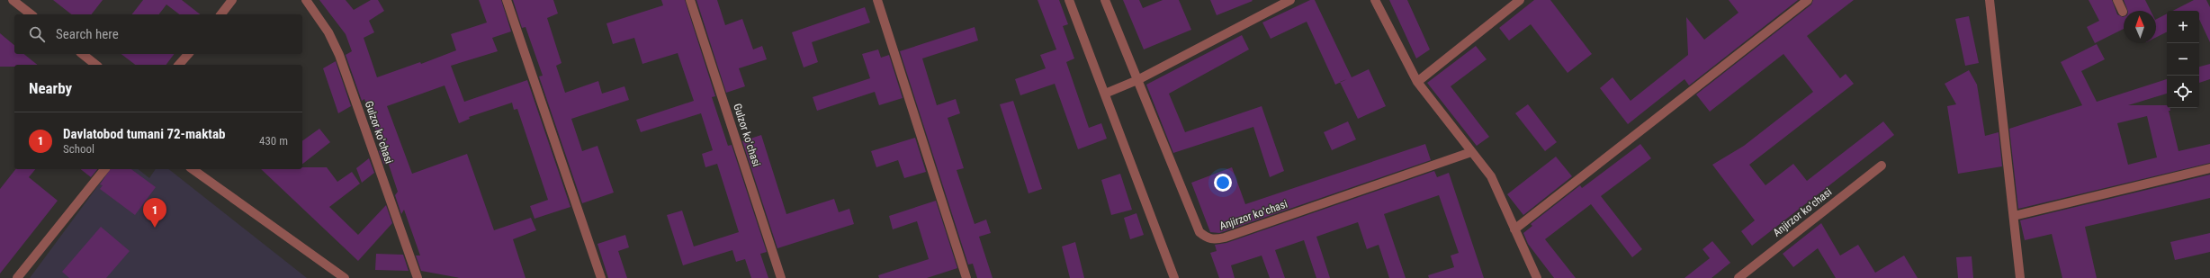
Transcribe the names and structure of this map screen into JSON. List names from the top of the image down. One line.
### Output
{"streets":{"street":["Gulzor koʻchasi","Anjirzor koʻchasi"]},"north":"top","page":{"map_buttons":["+","−"],"search":"Search here","heading":"Nearby","list":[{"mark":"1","name":"Davlatobod tumani 72-maktab","note":"School","value":"430 m"}],"pins":"1"}}
